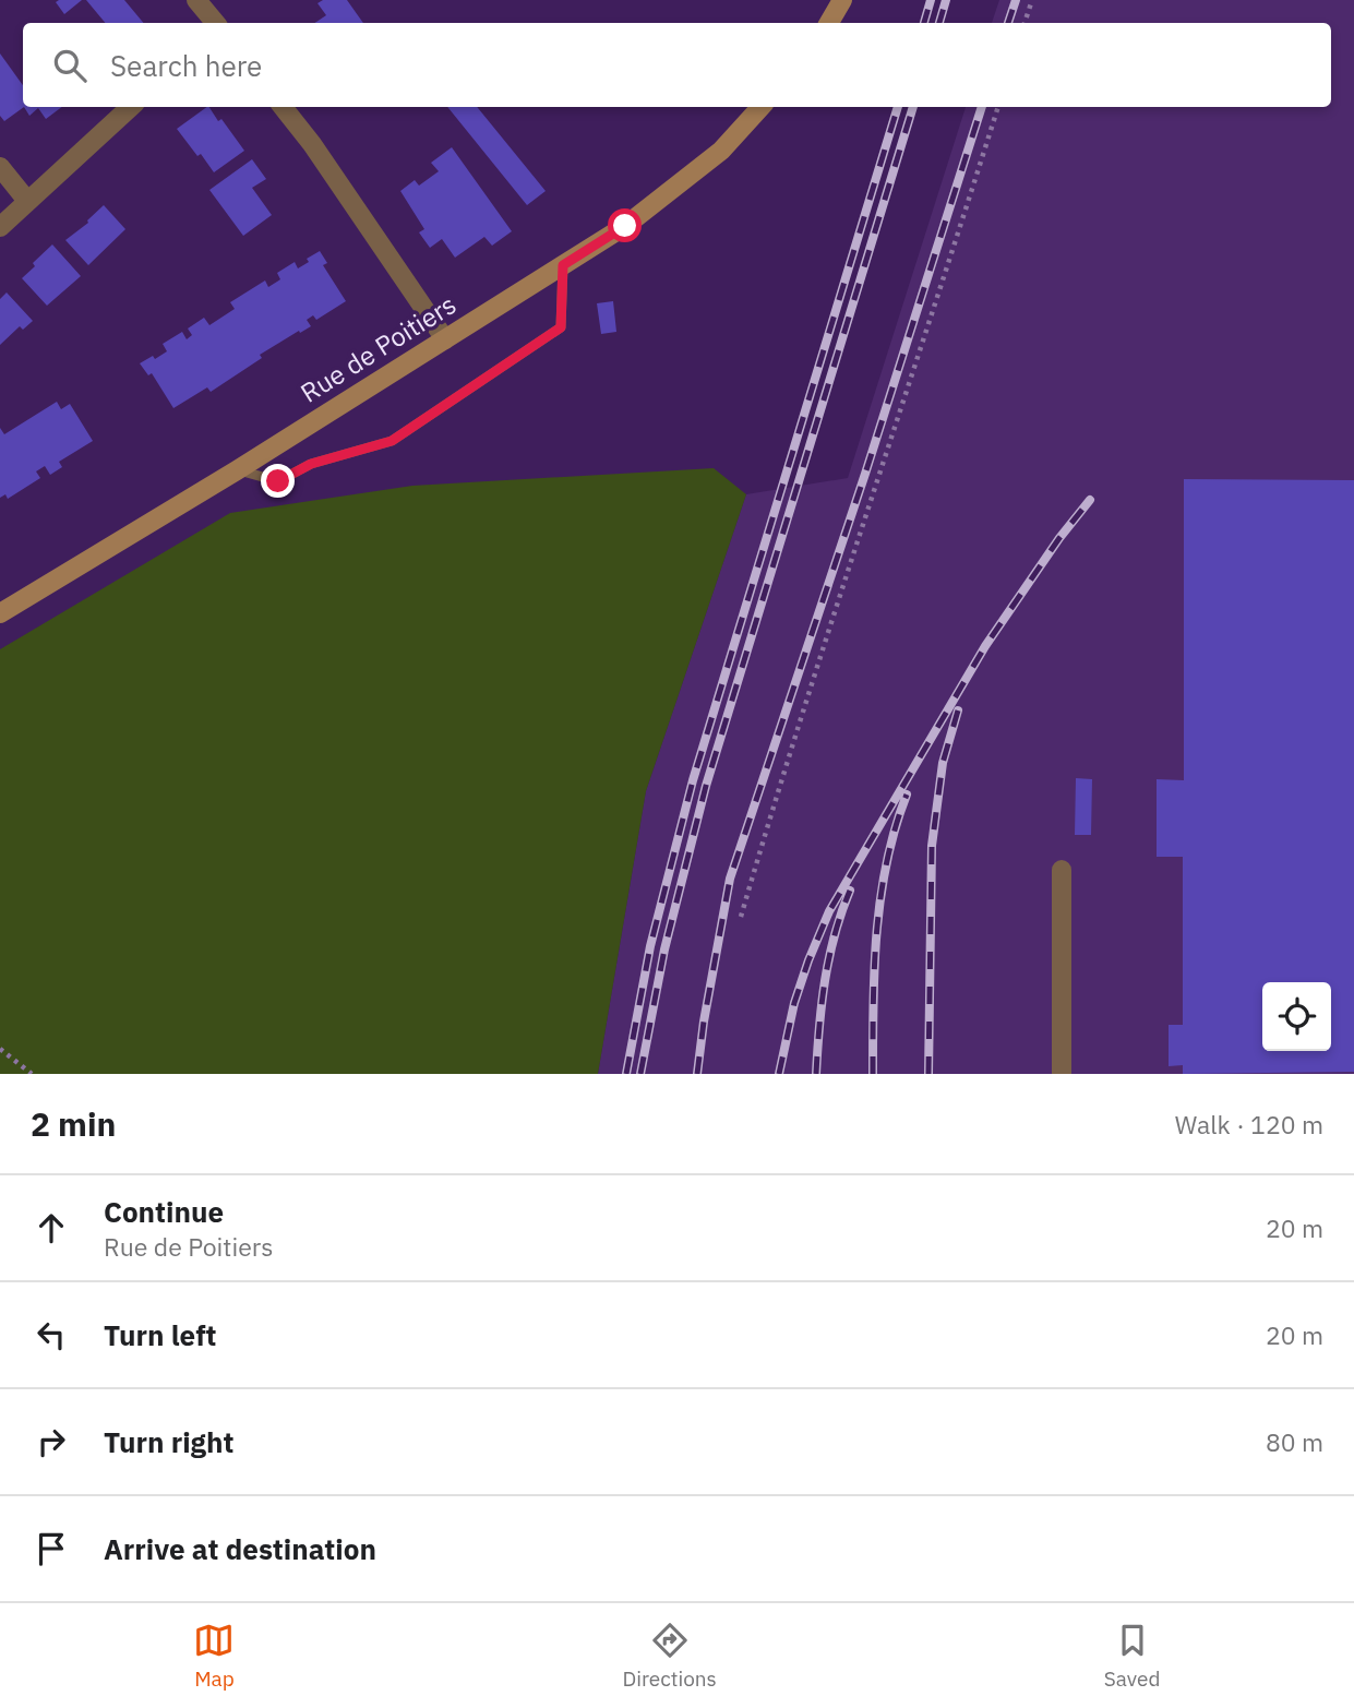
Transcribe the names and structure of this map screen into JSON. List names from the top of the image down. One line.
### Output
{"streets":{"street":["Rue de Poitiers"]},"page":{"search":"Search here","heading":["2 min","Walk · 120 m"],"list":[["Continue","Rue de Poitiers","20 m"],["Turn left","20 m"],["Turn right","80 m"],"Arrive at destination"],"nav":["Map","Directions","Saved"]}}
